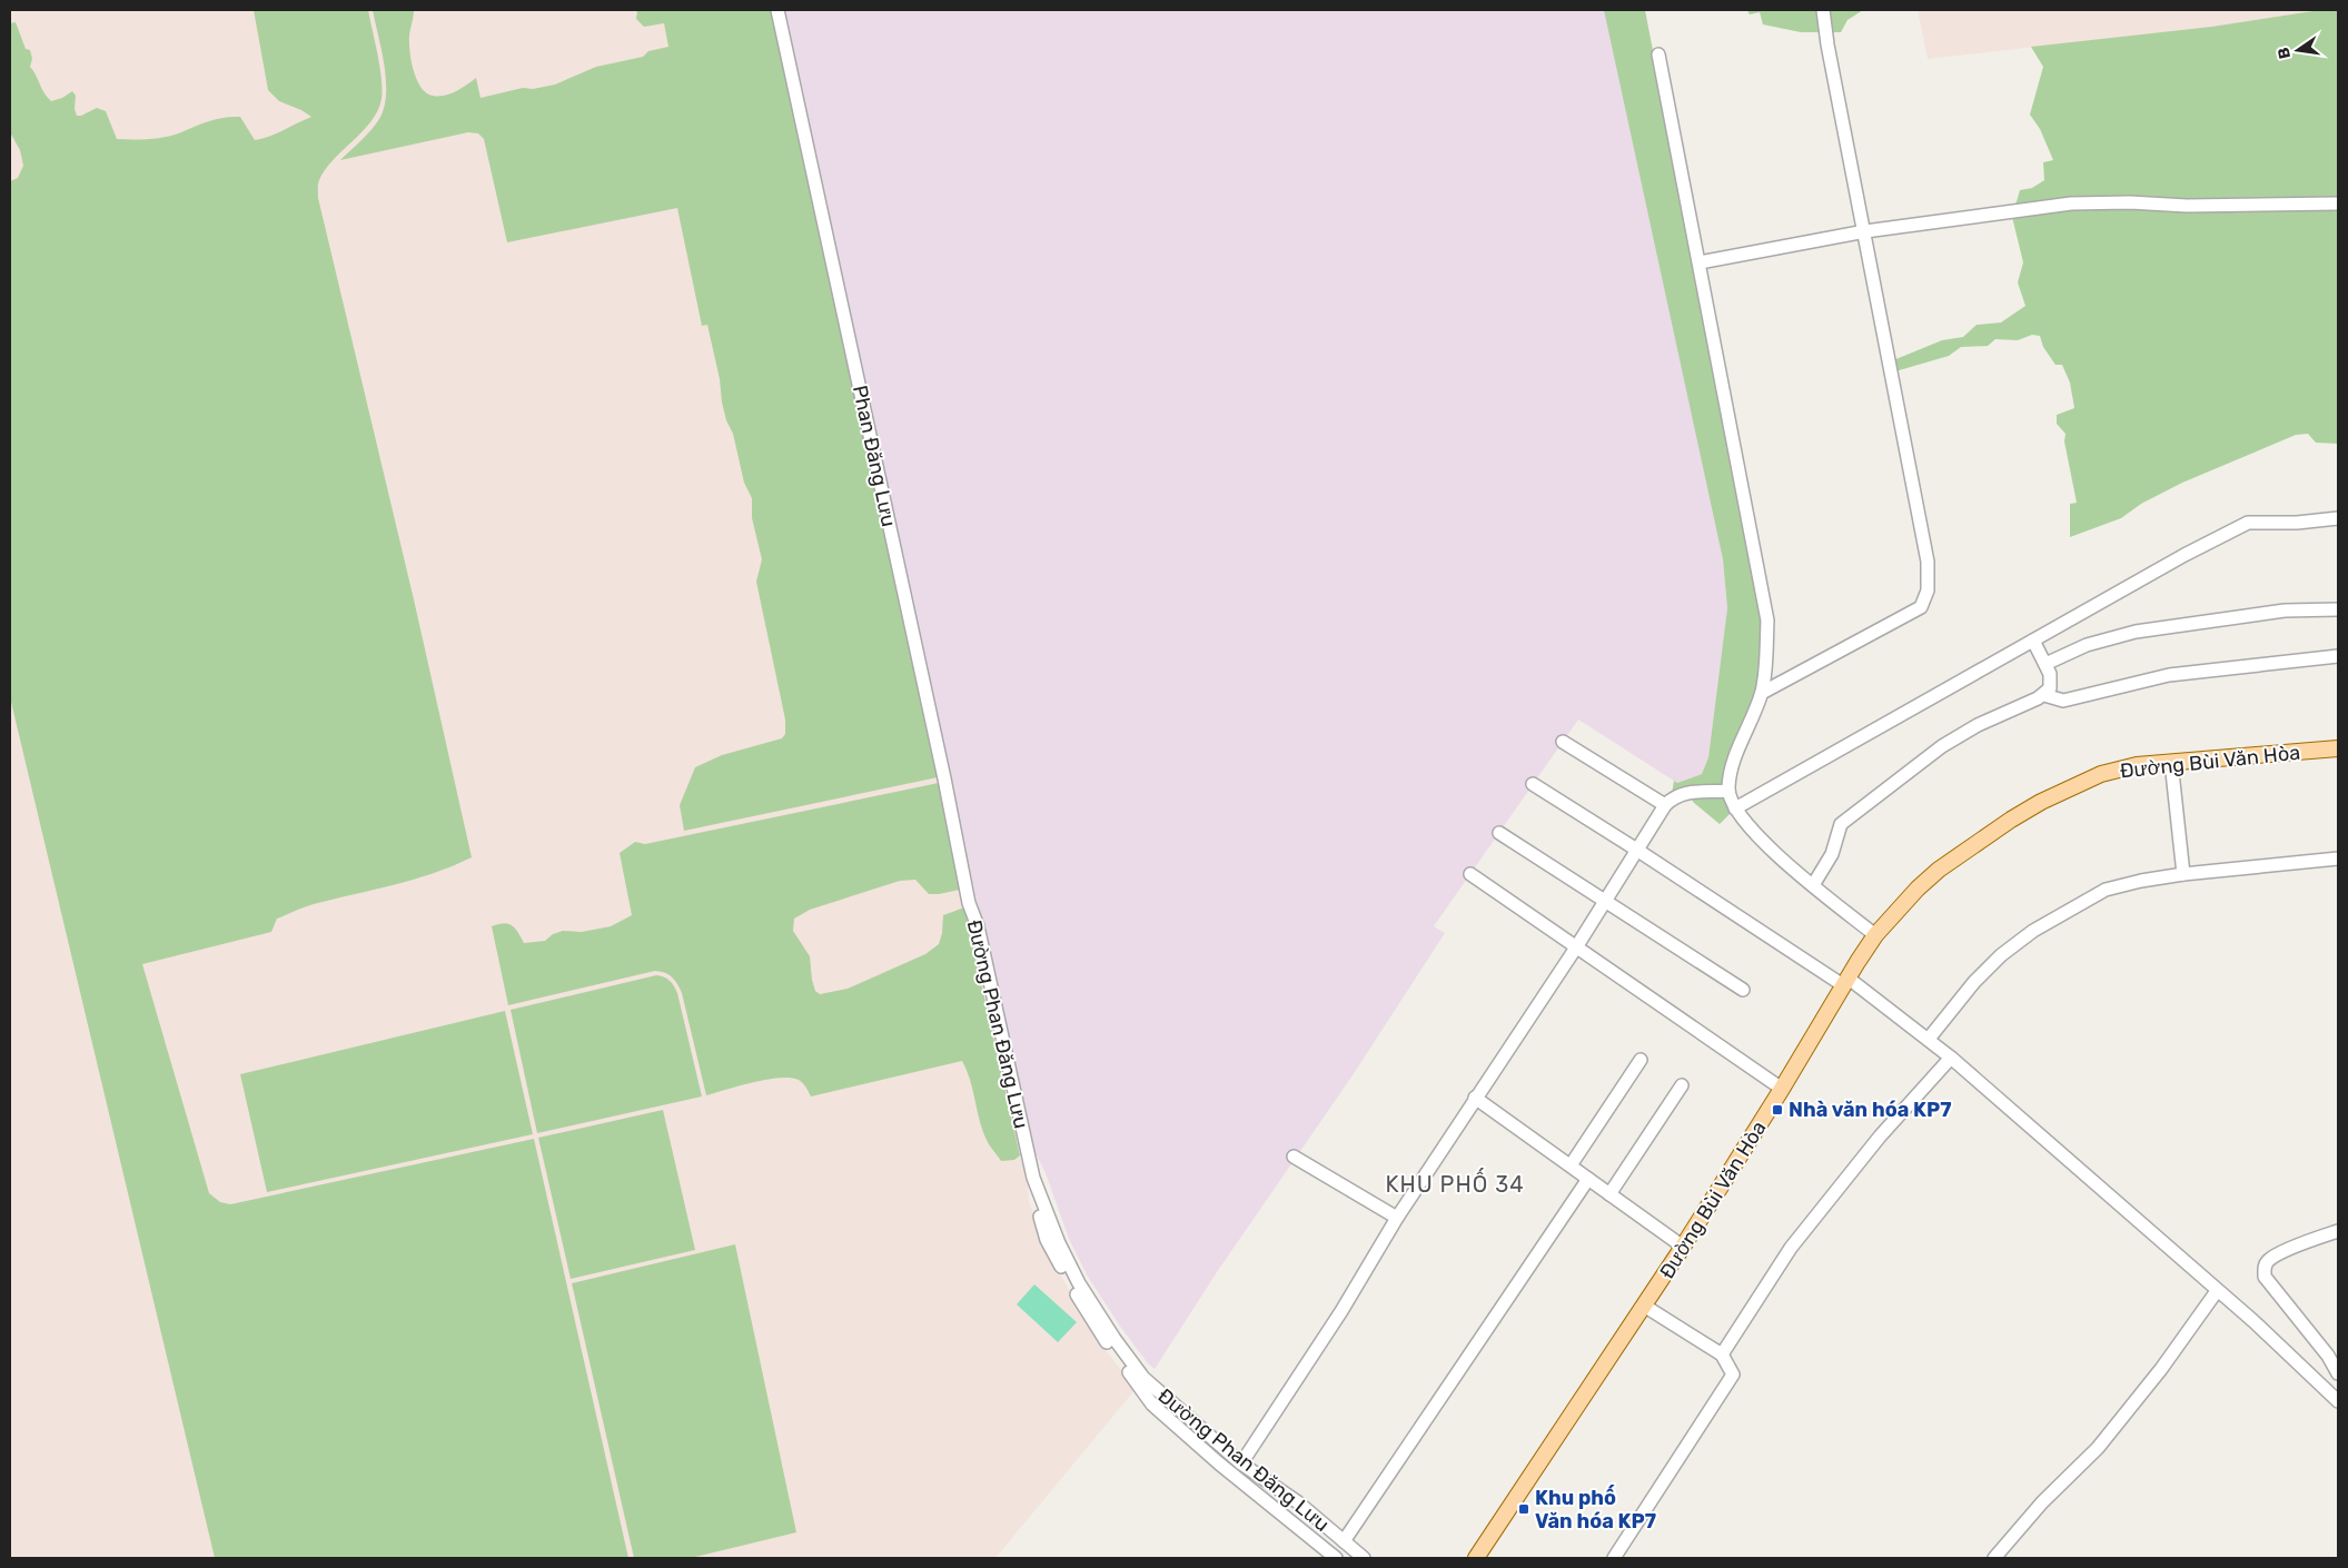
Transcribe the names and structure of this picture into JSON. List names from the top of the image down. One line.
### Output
{"streets":{"main road":["Đường Bùi Văn Hòa"],"street":["Phan Đăng Lưu","Đường Phan Đăng Lưu"]},"crossings":[["Phan Đăng Lưu","Đường Phan Đăng Lưu"]],"districts":["KHU PHỐ 34"],"places":{"transit":["Nhà văn hóa KP7","Khu phố Văn hóa KP7"]},"north":"left"}
